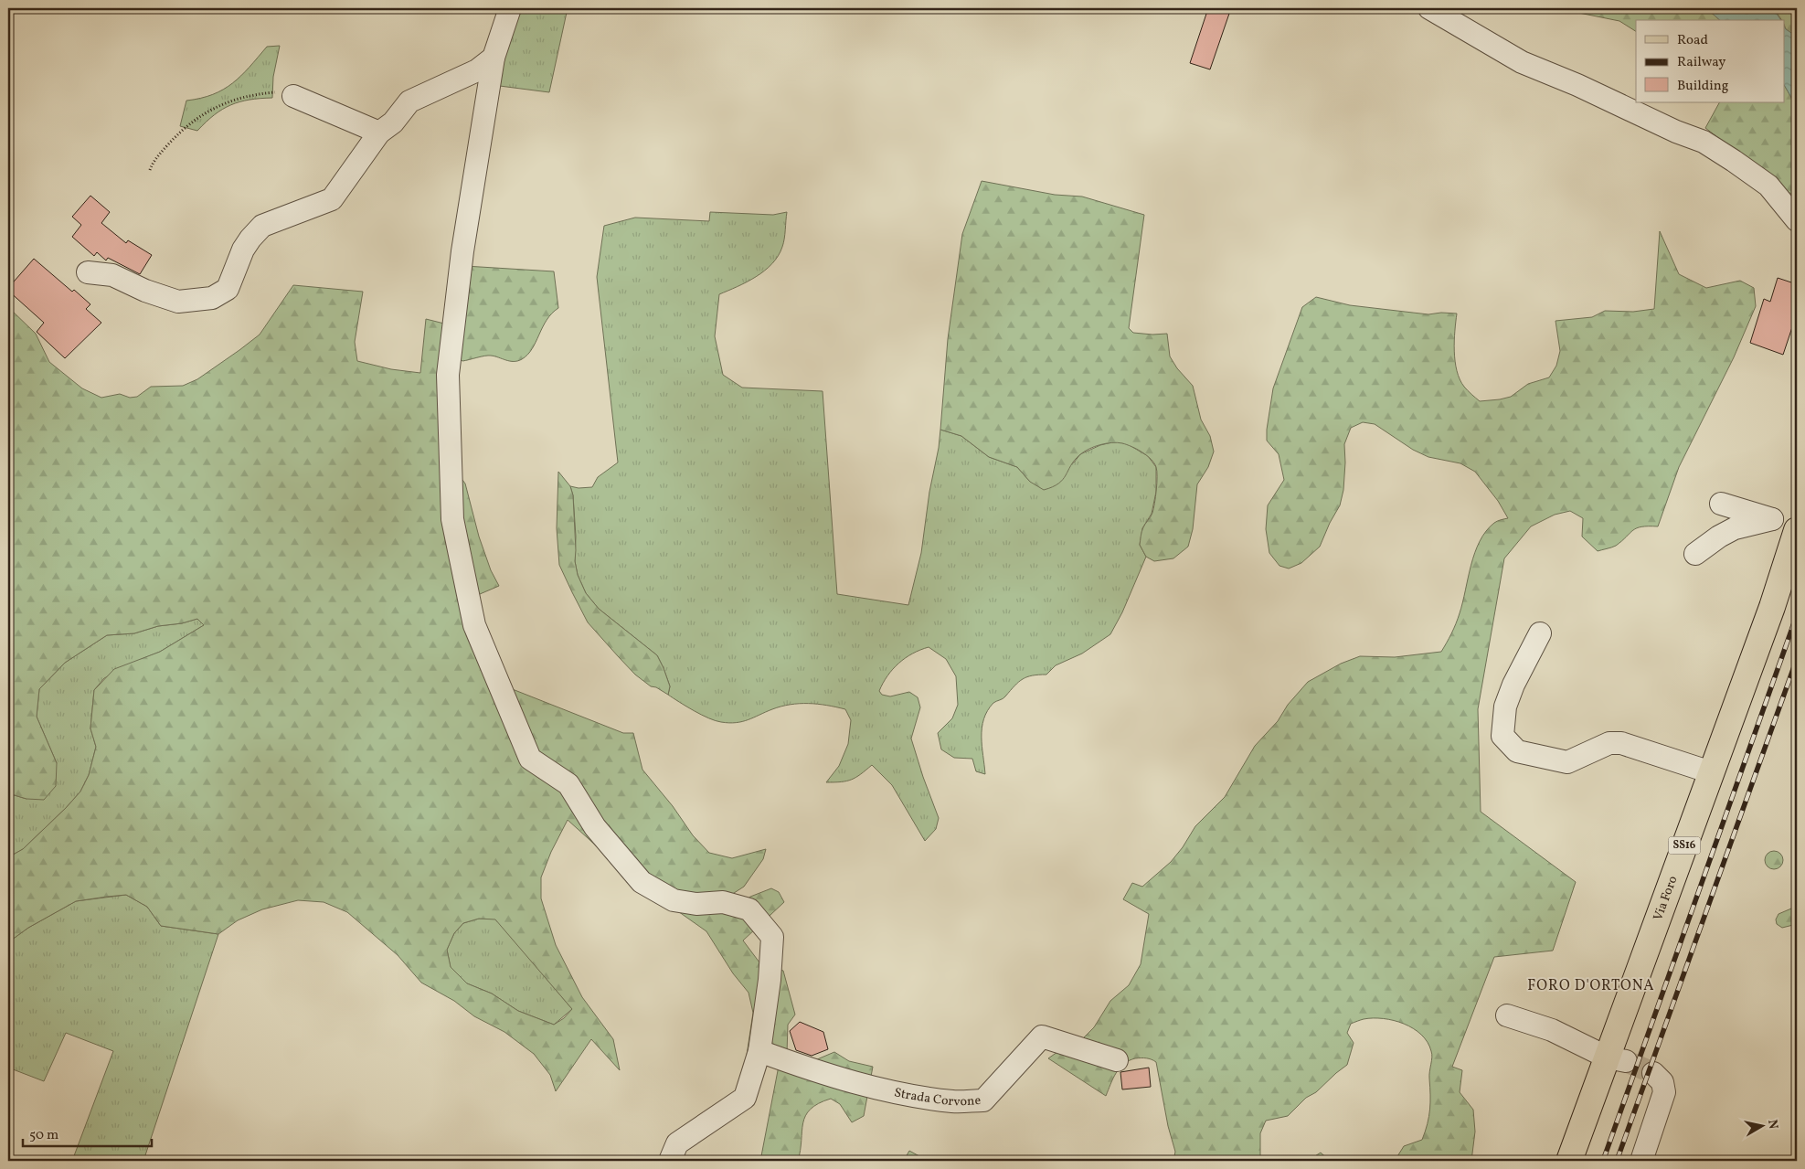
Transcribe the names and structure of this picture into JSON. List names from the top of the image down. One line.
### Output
{"streets":{"main road":["SS16","Via Foro"],"street":["Strada Corvone"]},"districts":["FORO D'ORTONA"],"legend":["Road","Railway","Building"],"scale_bar":"50 m","north":"right"}
